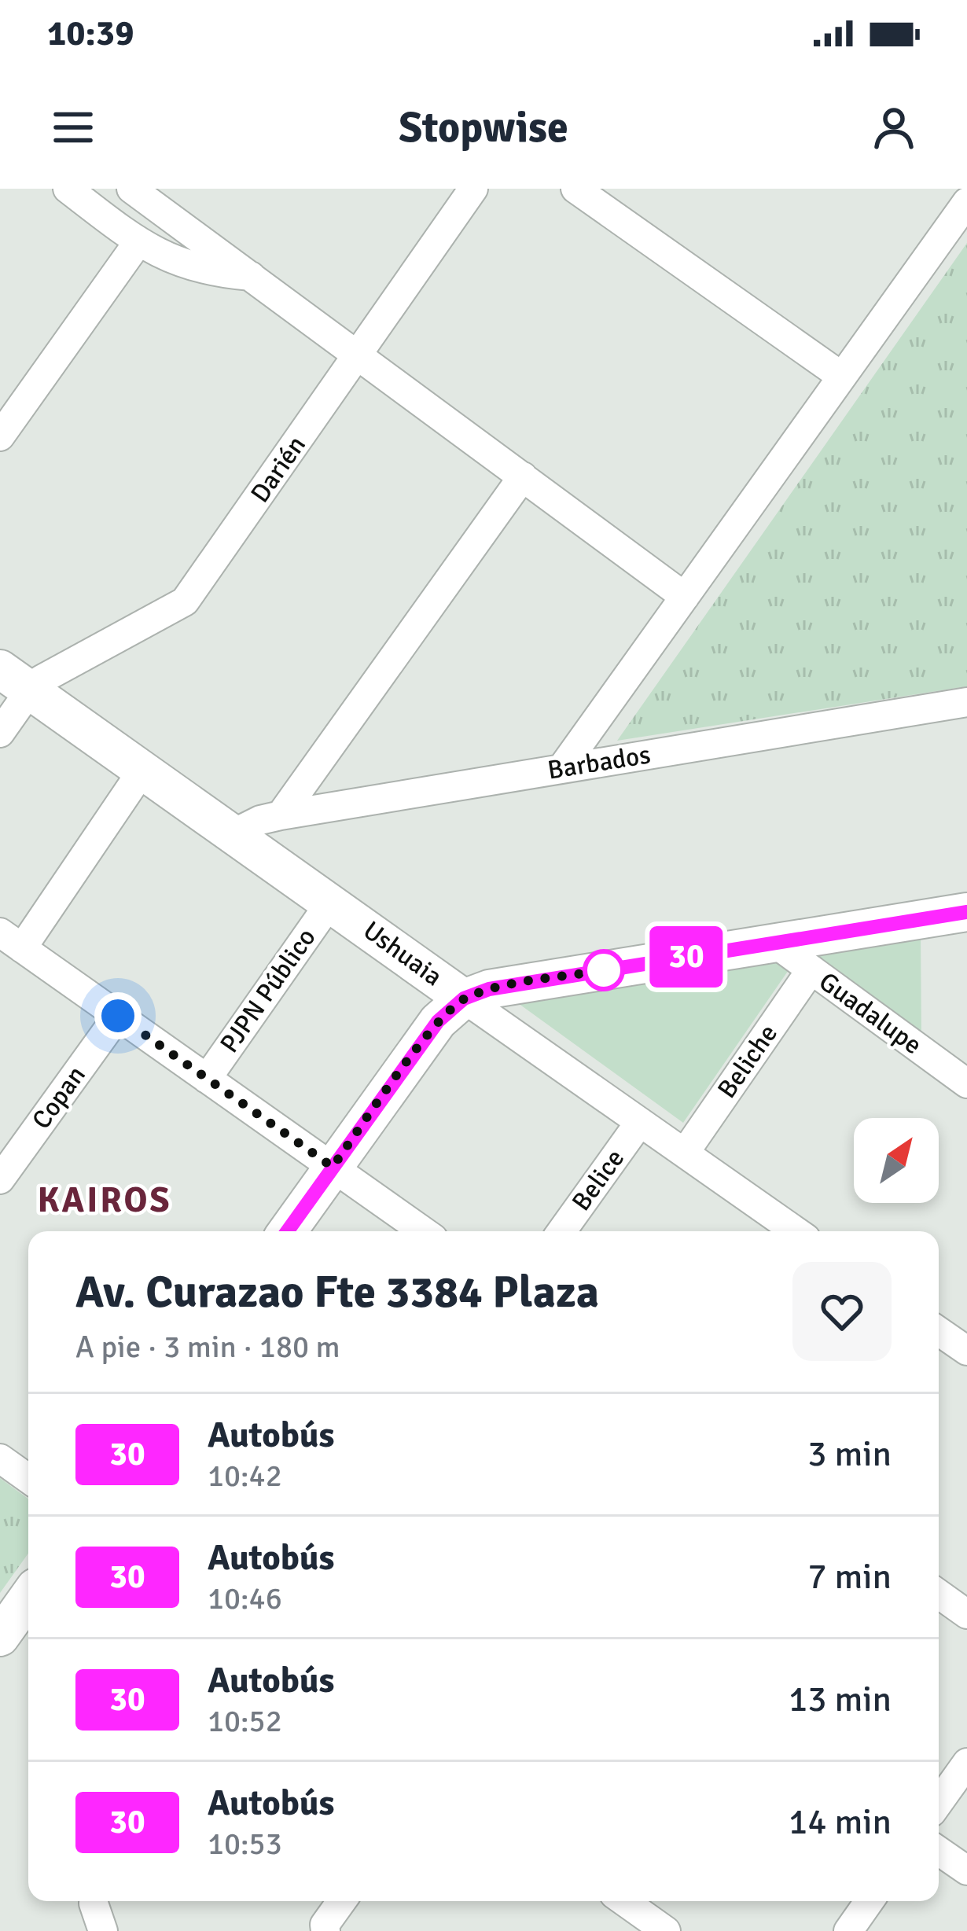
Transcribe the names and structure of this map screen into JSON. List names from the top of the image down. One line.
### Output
{"streets":{"street":["Darién","Barbados","Ushuaia","PJPN Público","Guadalupe","Beliche","Copan","Belice"]},"crossings":[["Darién","Ushuaia"],["Barbados","Ushuaia"],["Ushuaia","PJPN Público"],["Ushuaia","Beliche"],["Ushuaia","Belice"],["Guadalupe","Beliche"]],"districts":["KAIROS"],"lines":["bus line 30"],"north":"top right","page":{"status":"10:39","header":"Stopwise","on_map":"30","heading":["Av. Curazao Fte 3384 Plaza","A pie · 3 min · 180 m"],"list":[{"mark":"30","name":"Autobús","note":"10:42","value":"3 min"},{"mark":"30","name":"Autobús","note":"10:46","value":"7 min"},{"mark":"30","name":"Autobús","note":"10:52","value":"13 min"},{"mark":"30","name":"Autobús","note":"10:53","value":"14 min"}]}}
